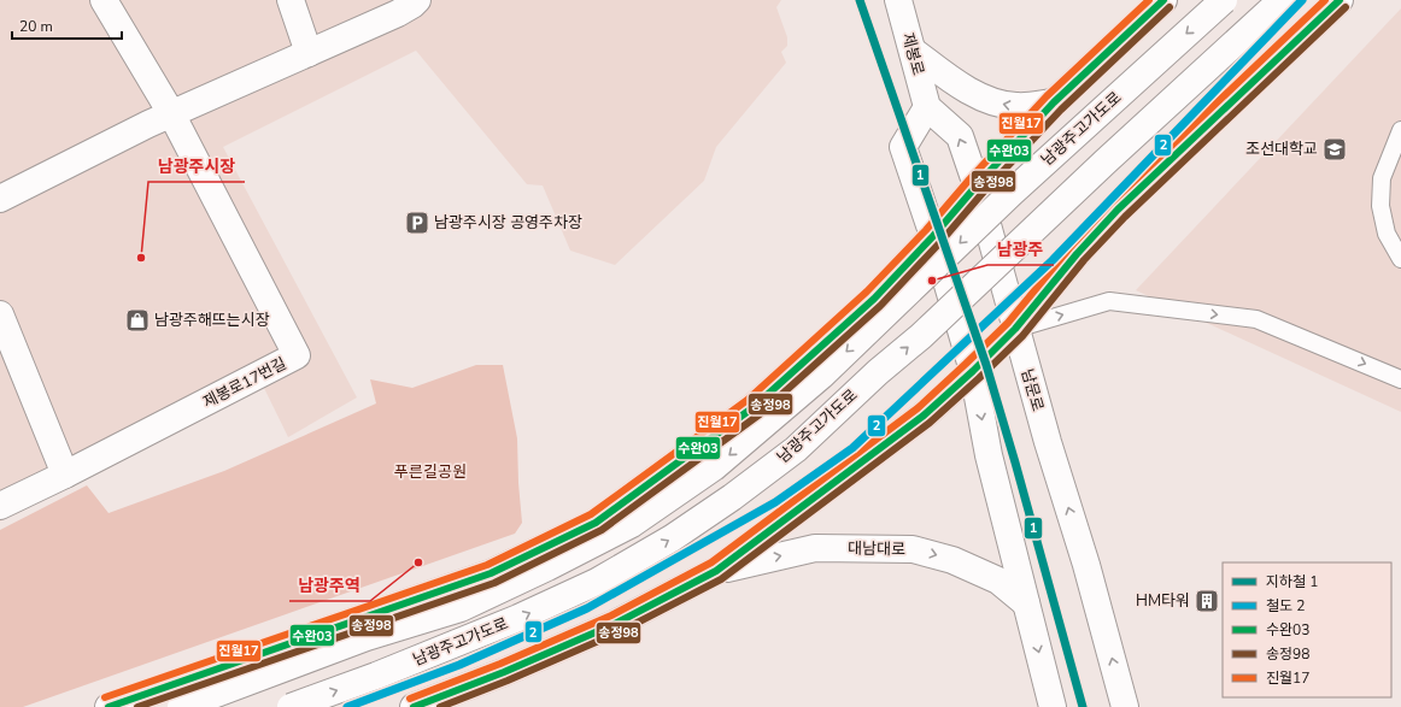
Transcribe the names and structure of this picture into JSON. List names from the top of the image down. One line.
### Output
{"streets":{"main road":["제봉로","남광주고가도로","제봉로17번길","남문로","대남대로"]},"crossings":[["남문로","대남대로"]],"parks":["푸른길공원"],"places":{"school or university":["조선대학교"],"parking":["남광주시장 공영주차장"],"other":["남광주시장","남광주","남광주역"],"shop":["남광주해뜨는시장"],"building":["HM타워"]},"lines":["metro line 1","rail line 2","transit line 수완03","transit line 진월17","transit line 송정98"],"legend":["지하철 1","철도 2","수완03","송정98","진월17"],"scale_bar":"20 m"}
